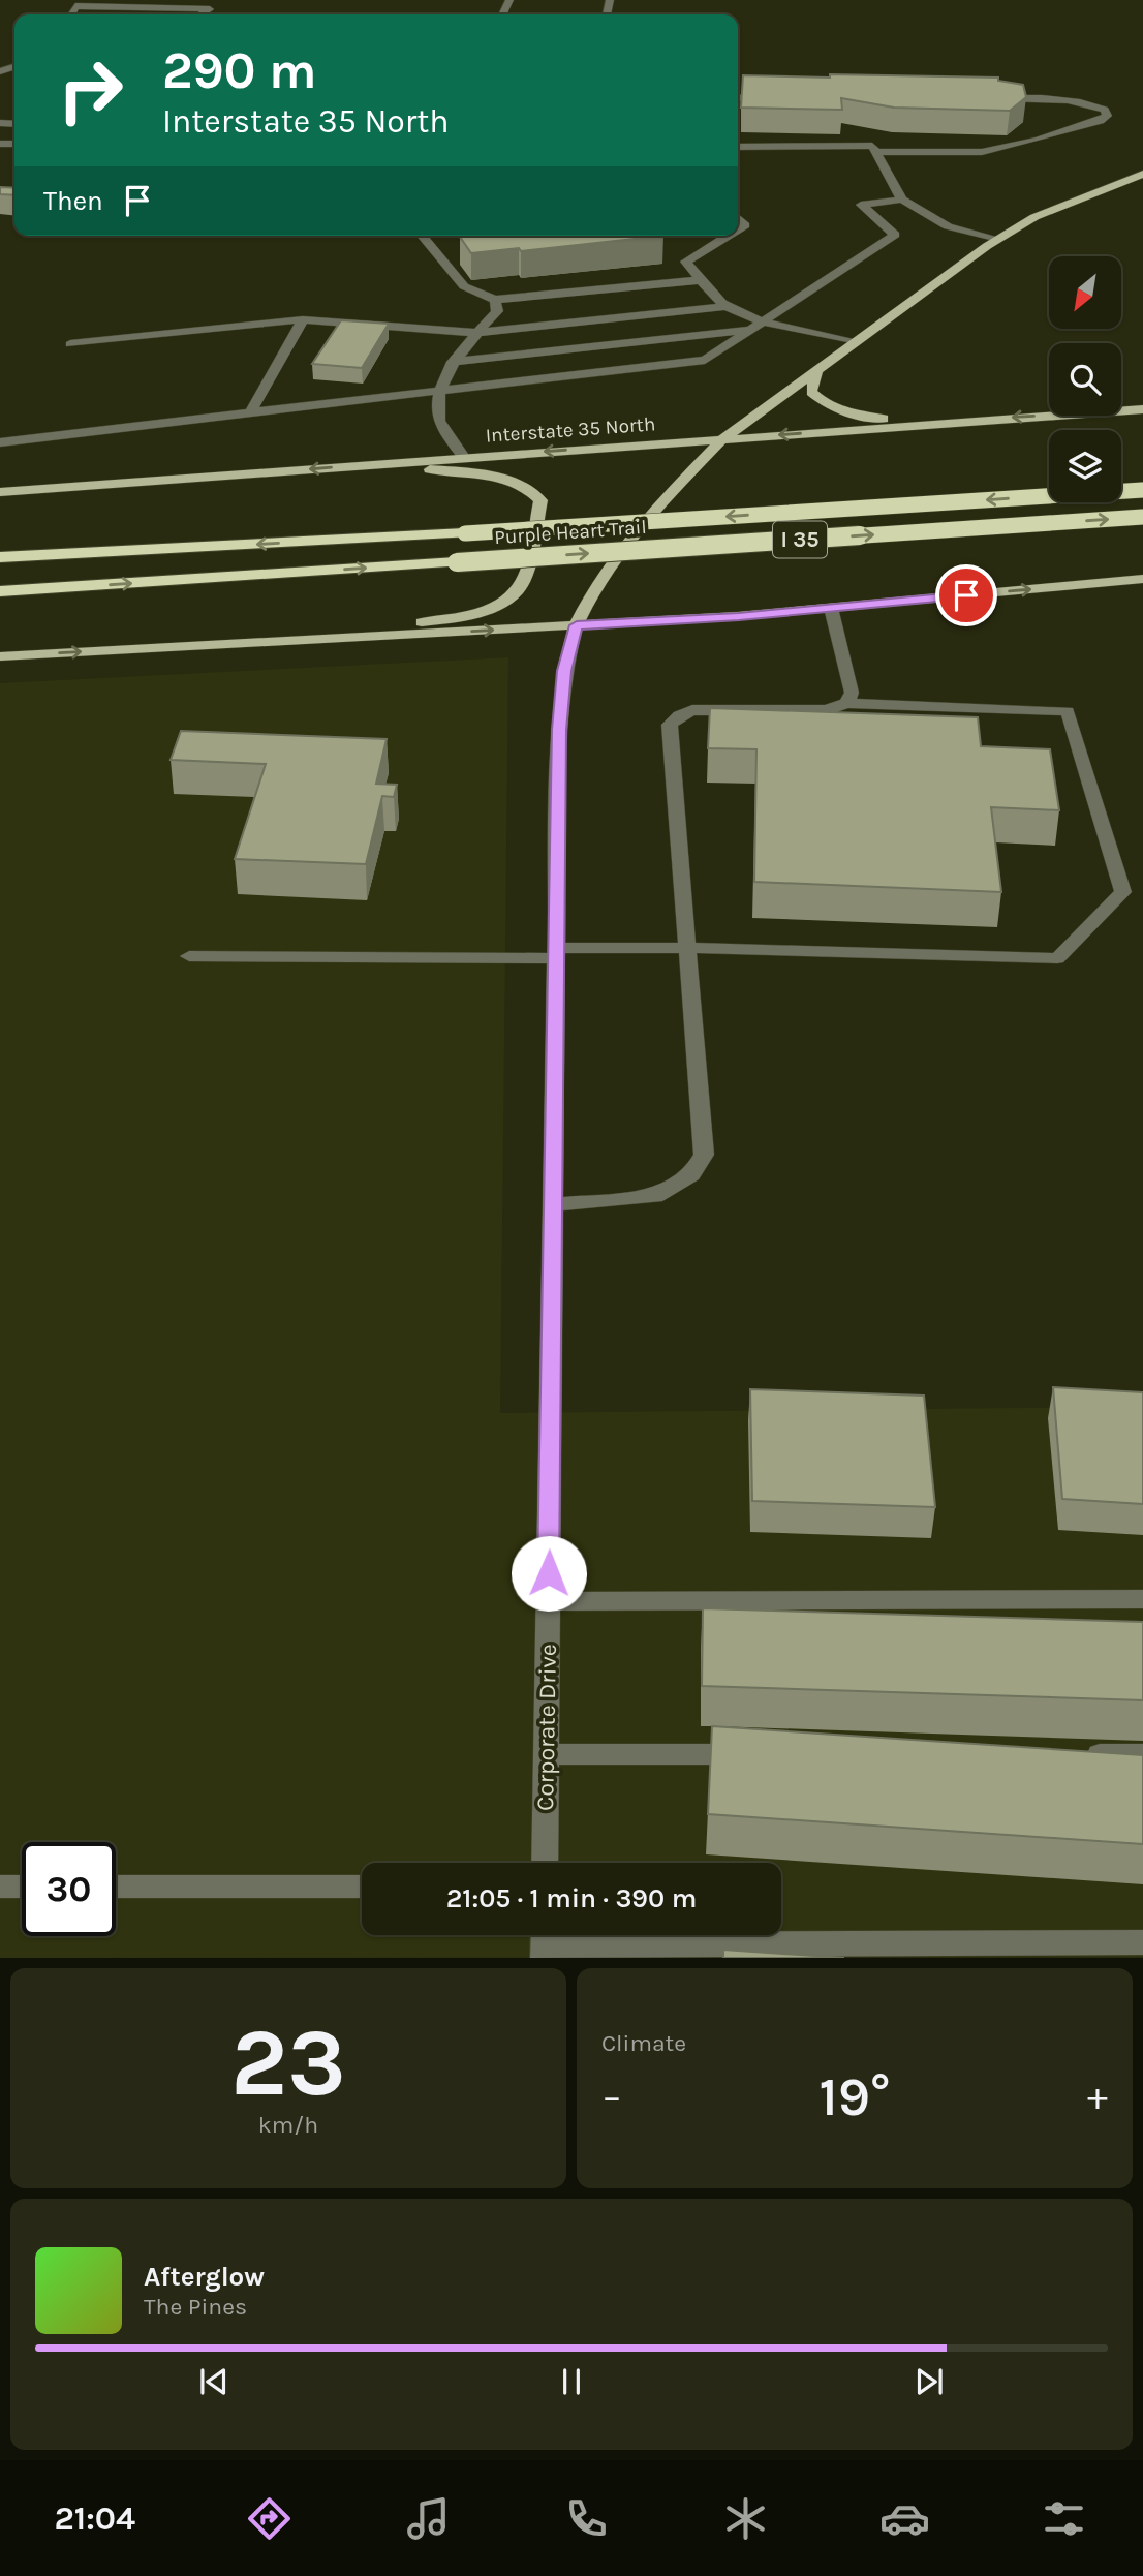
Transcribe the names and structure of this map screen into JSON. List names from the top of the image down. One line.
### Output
{"streets":{"highway":["Purple Heart Trail","I 35"],"main road":["Interstate 35 North"],"street":["Corporate Drive"]},"one_way":["Interstate 35 North"],"north":"bottom left","page":{"turn":["290 m","Interstate 35 North"],"then":"Then","limit":"30","trip":"21:05 · 1 min · 390 m","tile":[["23","km/h"],"Climate"],"heat":["−","19°","+"],"song":["Afterglow","The Pines"],"tabs":"21:04"}}
